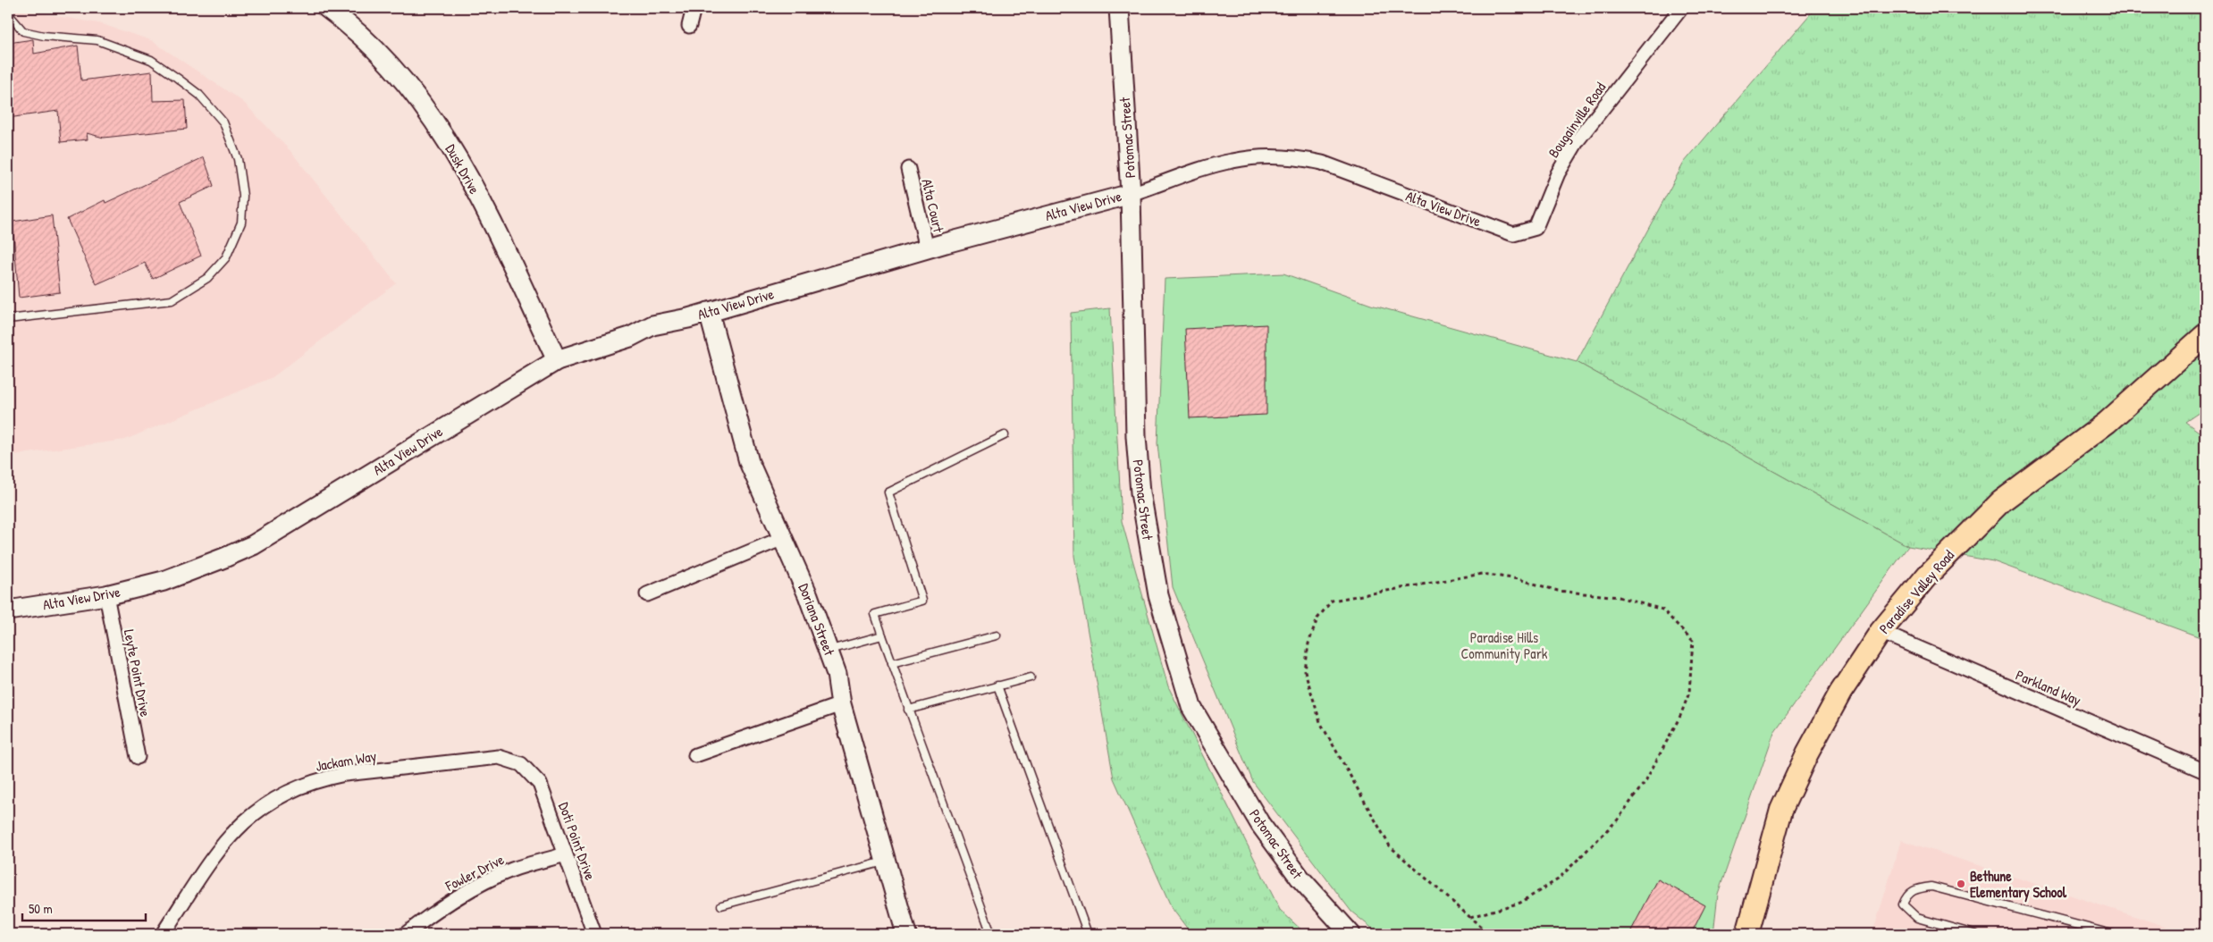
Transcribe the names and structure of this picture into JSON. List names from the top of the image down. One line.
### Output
{"streets":{"main road":["Paradise Valley Road"],"street":["Bougainville Road","Potomac Street","Dusk Drive","Alta Court","Alta View Drive","Doriana Street","Leyte Point Drive","Parkland Way","Jackam Way","Doti Point Drive","Fowler Drive"]},"crossings":[["Bougainville Road","Alta View Drive"],["Potomac Street","Alta View Drive"],["Dusk Drive","Alta View Drive"],["Alta Court","Alta View Drive"],["Alta View Drive","Doriana Street"],["Alta View Drive","Leyte Point Drive"],["Paradise Valley Road","Parkland Way"],["Jackam Way","Doti Point Drive"],["Doti Point Drive","Fowler Drive"]],"parks":["Paradise Hills Community Park"],"places":["Bethune Elementary School"],"scale_bar":"50 m"}
